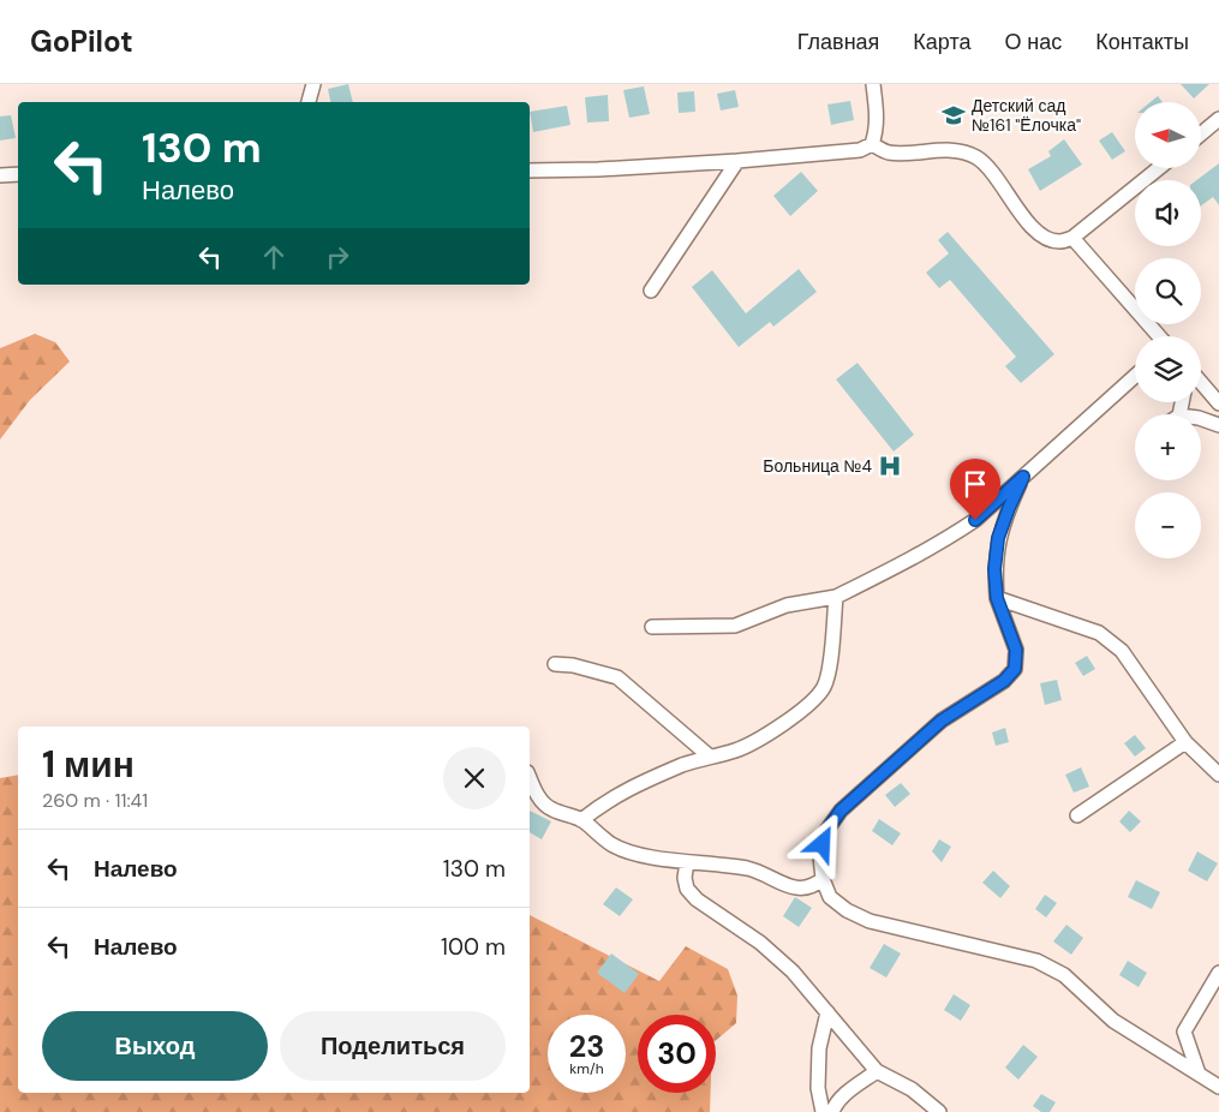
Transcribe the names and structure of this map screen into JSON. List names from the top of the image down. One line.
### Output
{"places":{"school or university":["Детский сад №161 \"Ёлочка\""],"hospital":["Больница №4"]},"north":"left","page":{"header":"GoPilot","nav":["Главная","Карта","О нас","Контакты"],"map_buttons":["+","−"],"turn":["130 m","Налево"],"heading":["1 мин","260 m · 11:41"],"list":[{"name":"Налево","value":"130 m"},{"name":"Налево","value":"100 m"}],"buttons":["Выход","Поделиться"],"speed":"23 km/h","limit":"30"}}
